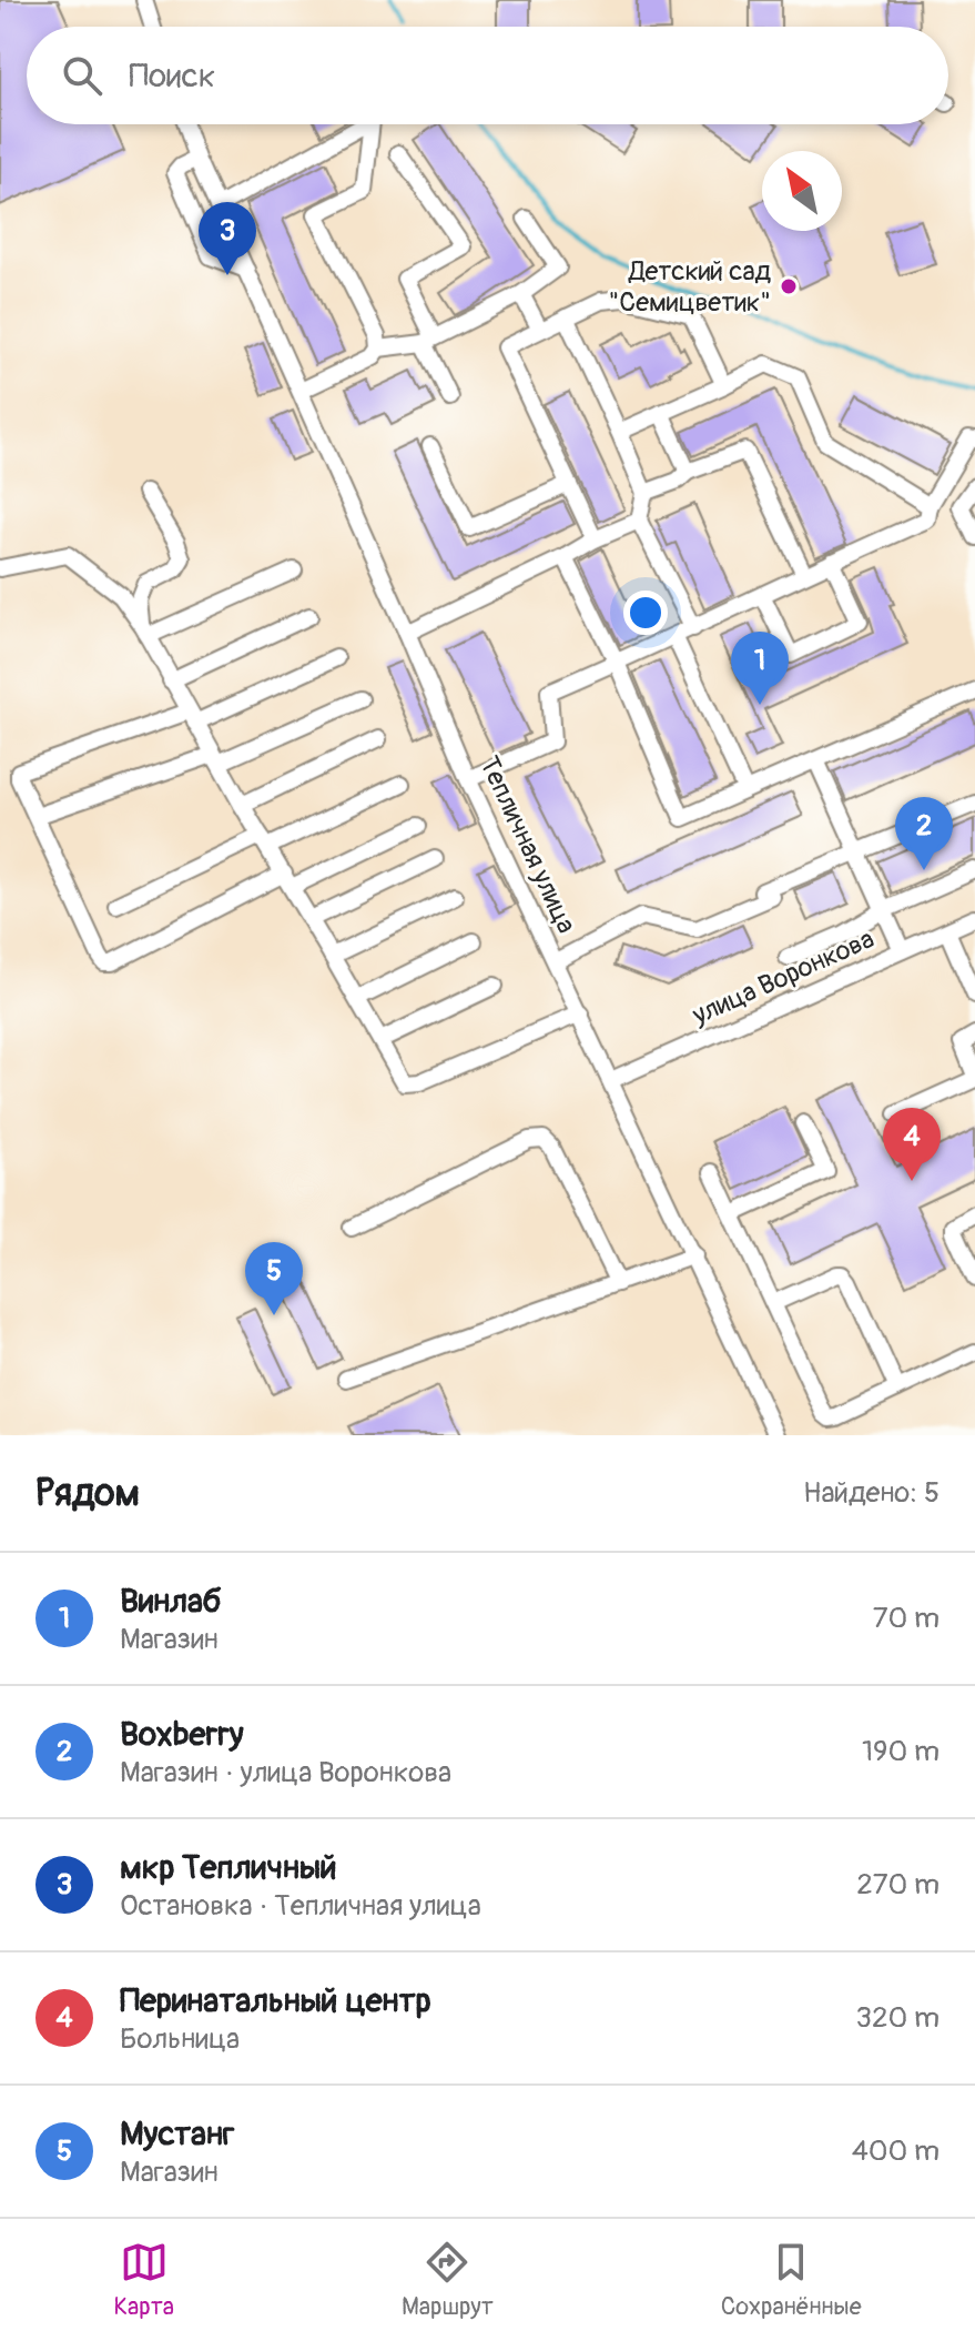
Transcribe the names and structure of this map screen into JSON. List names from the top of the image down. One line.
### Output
{"streets":{"street":["Тепличная улица","улица Воронкова"]},"crossings":[["Тепличная улица","улица Воронкова"]],"places":["Детский сад \"Семицветик\""],"north":"top left","page":{"search":"Поиск","pins":["3","1","2","4","5"],"heading":["Рядом","Найдено: 5"],"list":[{"mark":"1","name":"Винлаб","note":"Магазин","value":"70 m"},{"mark":"2","name":"Boxberry","note":"Магазин · улица Воронкова","value":"190 m"},{"mark":"3","name":"мкр Тепличный","note":"Остановка · Тепличная улица","value":"270 m"},{"mark":"4","name":"Перинатальный центр","note":"Больница","value":"320 m"},{"mark":"5","name":"Мустанг","note":"Магазин","value":"400 m"}],"nav":["Карта","Маршрут","Сохранённые"]}}
